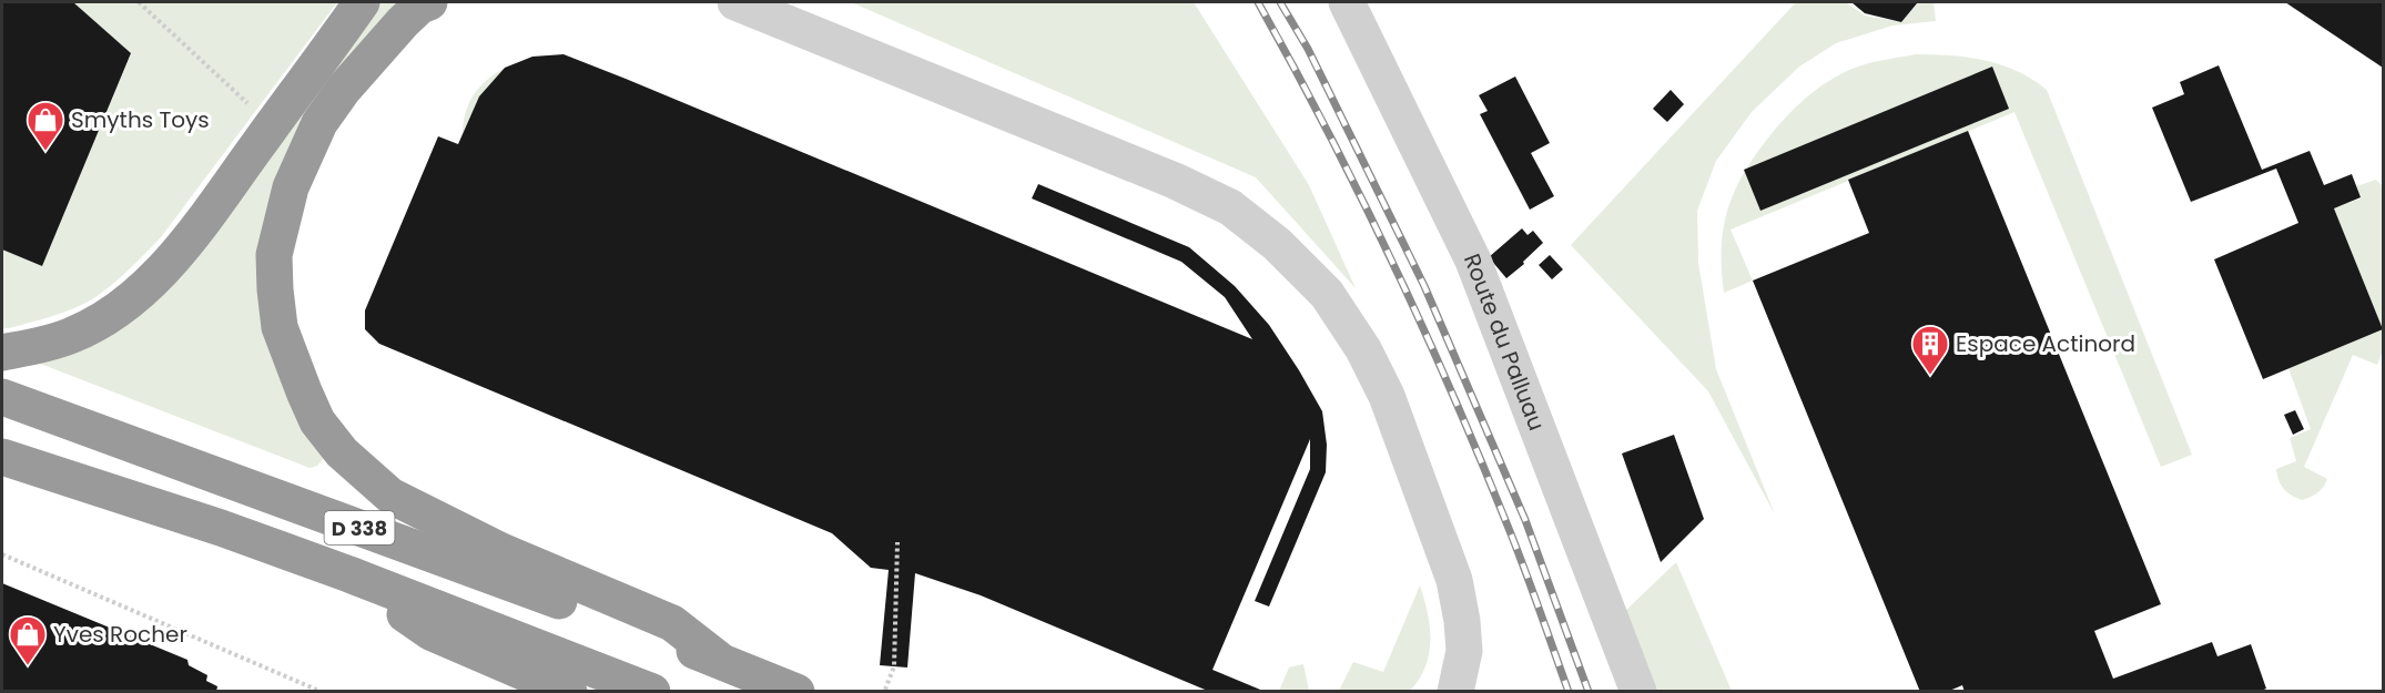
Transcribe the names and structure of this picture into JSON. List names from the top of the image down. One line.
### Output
{"streets":{"highway":["D 338"],"street":["Route du Palluau"]},"places":{"shop":["Smyths Toys","Yves Rocher"],"building":["Espace Actinord"]}}
